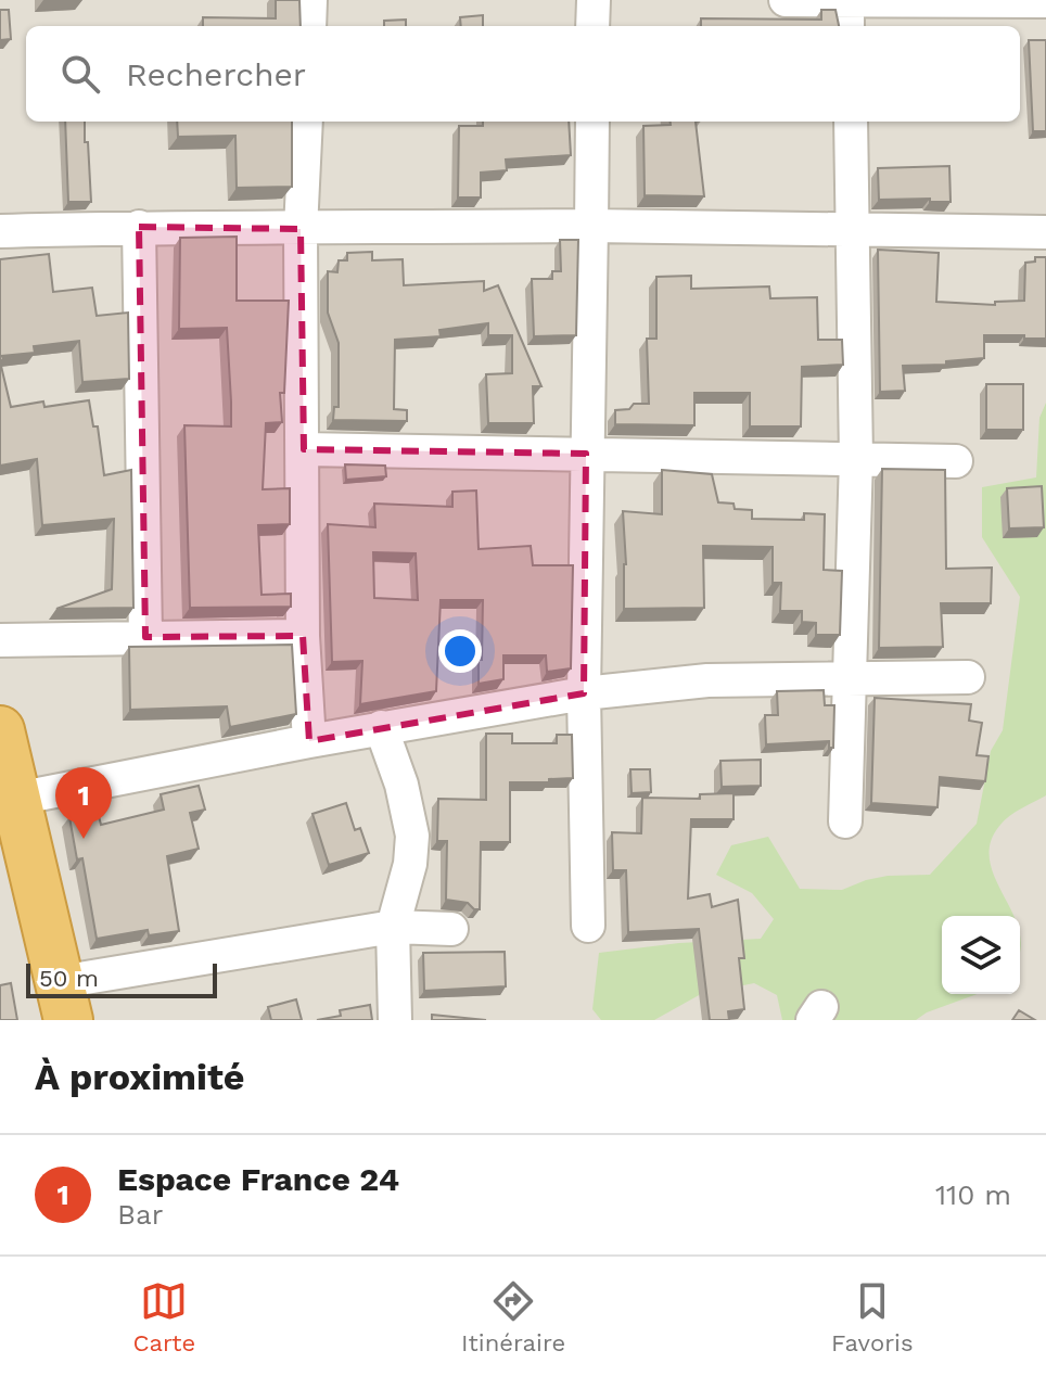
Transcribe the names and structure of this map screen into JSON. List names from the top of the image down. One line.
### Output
{"scale_bar":"50 m","page":{"search":"Rechercher","pins":"1","scale":"50 m","heading":"À proximité","list":[{"mark":"1","name":"Espace France 24","note":"Bar","value":"110 m"}],"nav":["Carte","Itinéraire","Favoris"]}}
